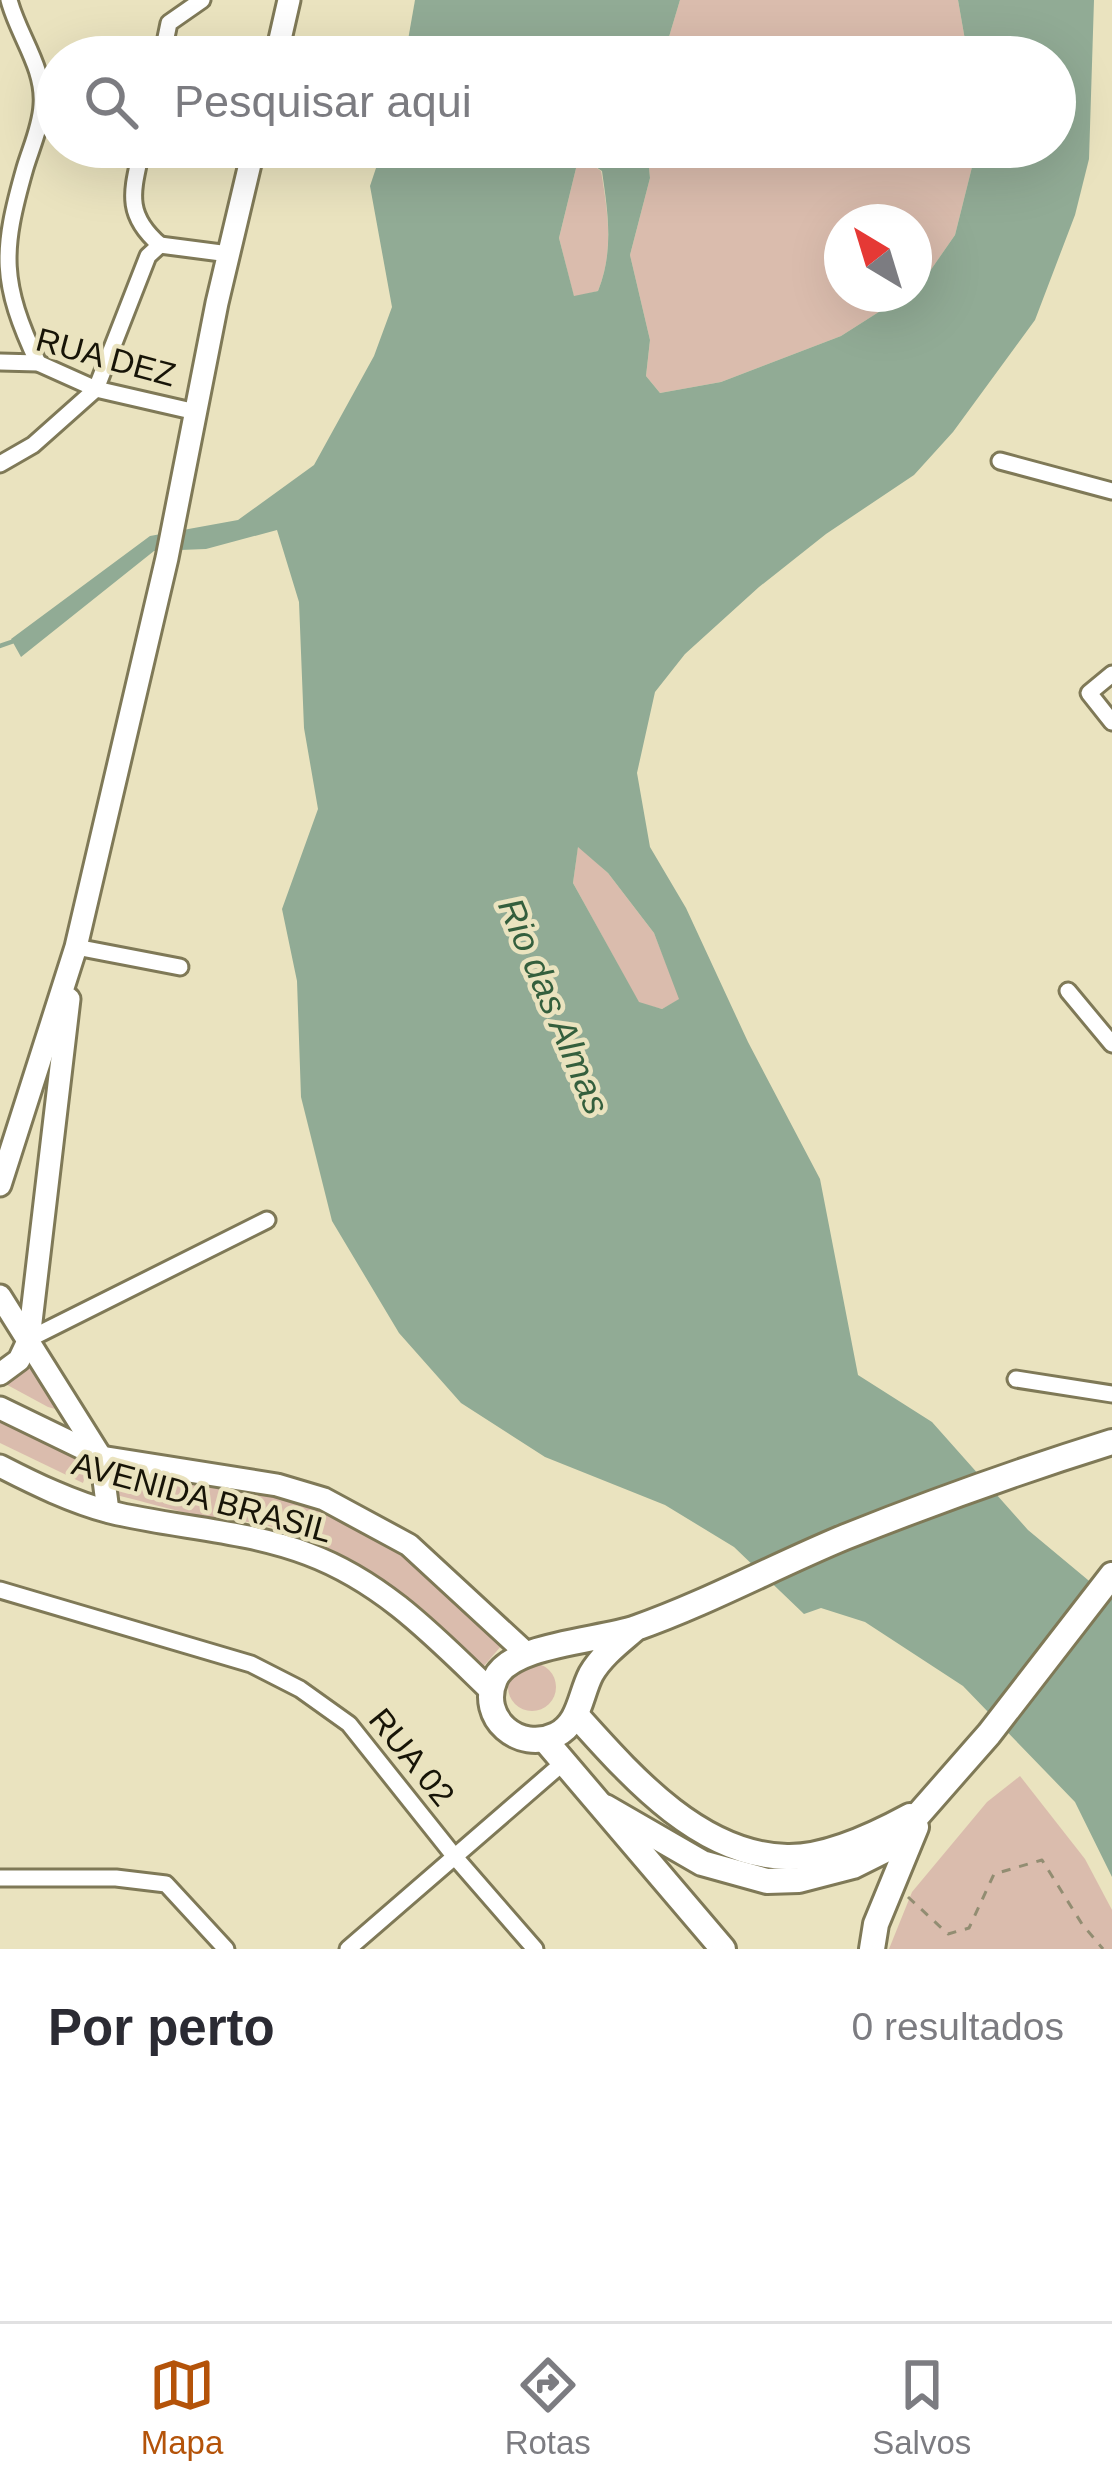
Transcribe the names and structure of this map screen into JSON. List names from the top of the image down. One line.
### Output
{"streets":{"street":["RUA DEZ","AVENIDA BRASIL","RUA 02"]},"water":["Rio das Almas"],"north":"top left","page":{"search":"Pesquisar aqui","heading":["Por perto","0 resultados"],"nav":["Mapa","Rotas","Salvos"]}}
